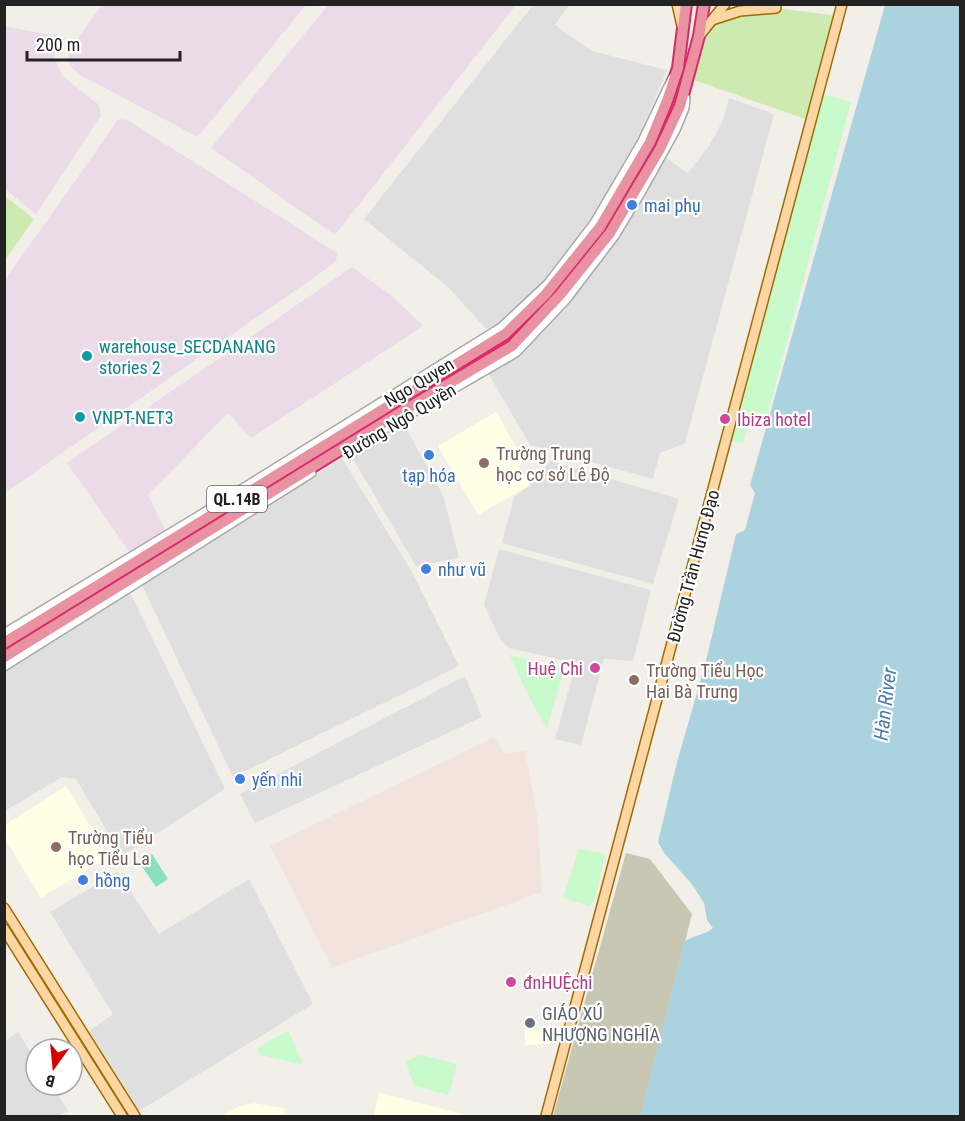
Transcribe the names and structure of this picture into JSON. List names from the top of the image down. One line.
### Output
{"streets":{"highway":["Ngo Quyen","QL.14B"],"street":["Đường Ngô Quyền"]},"crossings":[["Ngo Quyen","Đường Ngô Quyền"]],"water":["Hàn River"],"places":["mai phụ","warehouse_SECDANANG stories 2","VNPT-NET3","Ibiza hotel","tạp hóa","Trường Trung học cơ sở Lê Độ","như vũ","Huệ Chi","Trường Tiểu Học Hai Bà Trưng","yến nhi","Trường Tiểu học Tiểu La","hồng","đnHUỆchi","GIÁO XÚ NHƯỢNG NGHĨA"],"scale_bar":"200 m","north":"bottom"}
